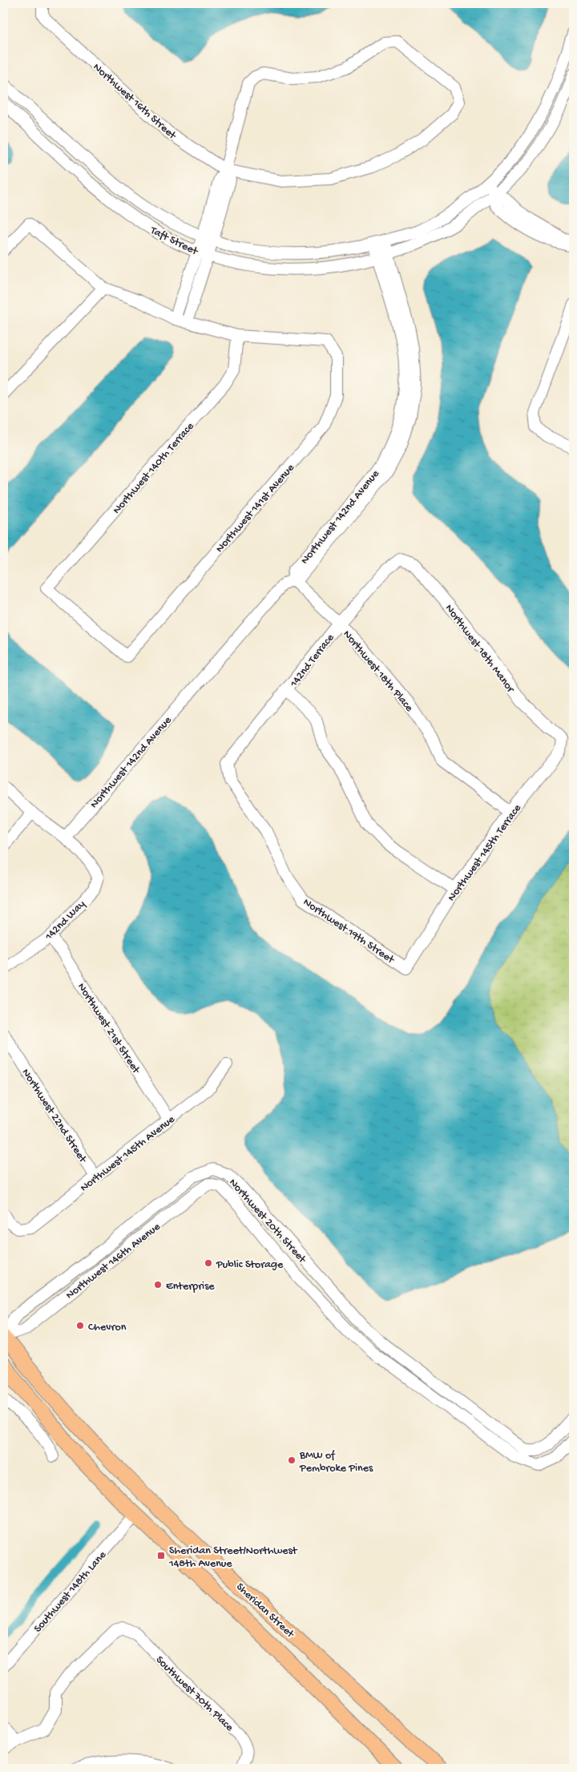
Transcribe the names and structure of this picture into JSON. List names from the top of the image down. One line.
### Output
{"streets":{"main road":["Sheridan Street"],"street":["Northwest 16th Street","Taft Street","Northwest 140th Terrace","Northwest 141st Avenue","Northwest 142nd Avenue","Northwest 18th Manor","142nd Terrace","Northwest 18th Place","Northwest 145th Terrace","142nd Way","Northwest 19th Street","Northwest 21st Street","Northwest 22nd Street","Northwest 145th Avenue","Northwest 20th Street","Northwest 146th Avenue","Southwest 148th Lane","Southwest 70th Place"]},"crossings":[["Taft Street","Northwest 142nd Avenue"],["Northwest 140th Terrace","Northwest 141st Avenue"],["Northwest 142nd Avenue","Northwest 18th Place"],["Northwest 142nd Avenue","142nd Way"],["Northwest 18th Manor","142nd Terrace"],["Northwest 18th Manor","Northwest 145th Terrace"],["142nd Terrace","Northwest 18th Place"],["142nd Terrace","Northwest 19th Street"],["Northwest 18th Place","Northwest 145th Terrace"],["Northwest 145th Terrace","Northwest 19th Street"],["142nd Way","Northwest 21st Street"],["Northwest 21st Street","Northwest 145th Avenue"],["Northwest 22nd Street","Northwest 145th Avenue"],["Northwest 20th Street","Northwest 146th Avenue"],["Northwest 20th Street","Sheridan Street"],["Northwest 146th Avenue","Sheridan Street"],["Southwest 148th Lane","Sheridan Street"]],"places":{"other":["Public Storage","Enterprise","Chevron","BMW of Pembroke Pines"],"transit":["Sheridan Street/Northwest 148th Avenue"]}}
